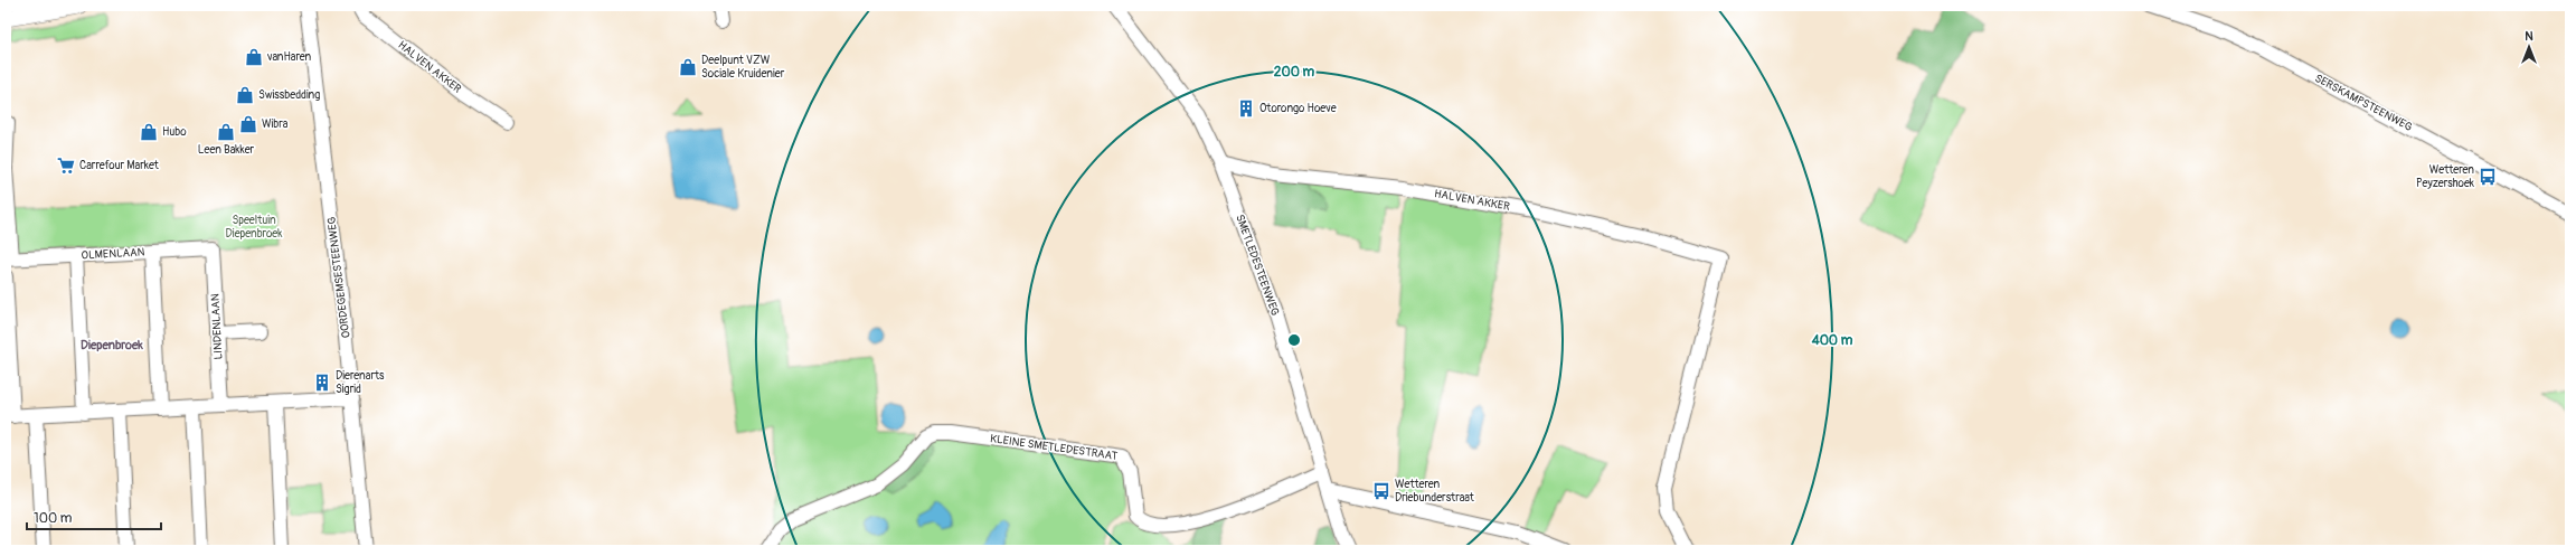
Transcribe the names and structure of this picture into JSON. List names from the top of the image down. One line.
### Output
{"streets":{"street":["HALVEN AKKER","SERSKAMPSTEENWEG","OLMENLAAN","SMETLEDESTEENWEG","OORDEGEMSESTEENWEG","LINDENLAAN","KLEINE SMETLEDESTRAAT"]},"crossings":[["HALVEN AKKER","SMETLEDESTEENWEG"],["OLMENLAAN","LINDENLAAN"],["SMETLEDESTEENWEG","KLEINE SMETLEDESTRAAT"]],"districts":["Diepenbroek"],"parks":["Speeltuin Diepenbroek"],"places":{"shop":["vanHaren","Deelpunt VZW Sociale Kruidenier","Swissbedding","Wibra","Hubo","Leen Bakker"],"building":["Otorongo Hoeve","Dierenarts Sigrid"],"supermarket":["Carrefour Market"],"bus stop":["Wetteren Peyzershoek","Wetteren Driebunderstraat"]},"scale_bar":"100 m","north":"top","rings":["200 m","400 m"]}
